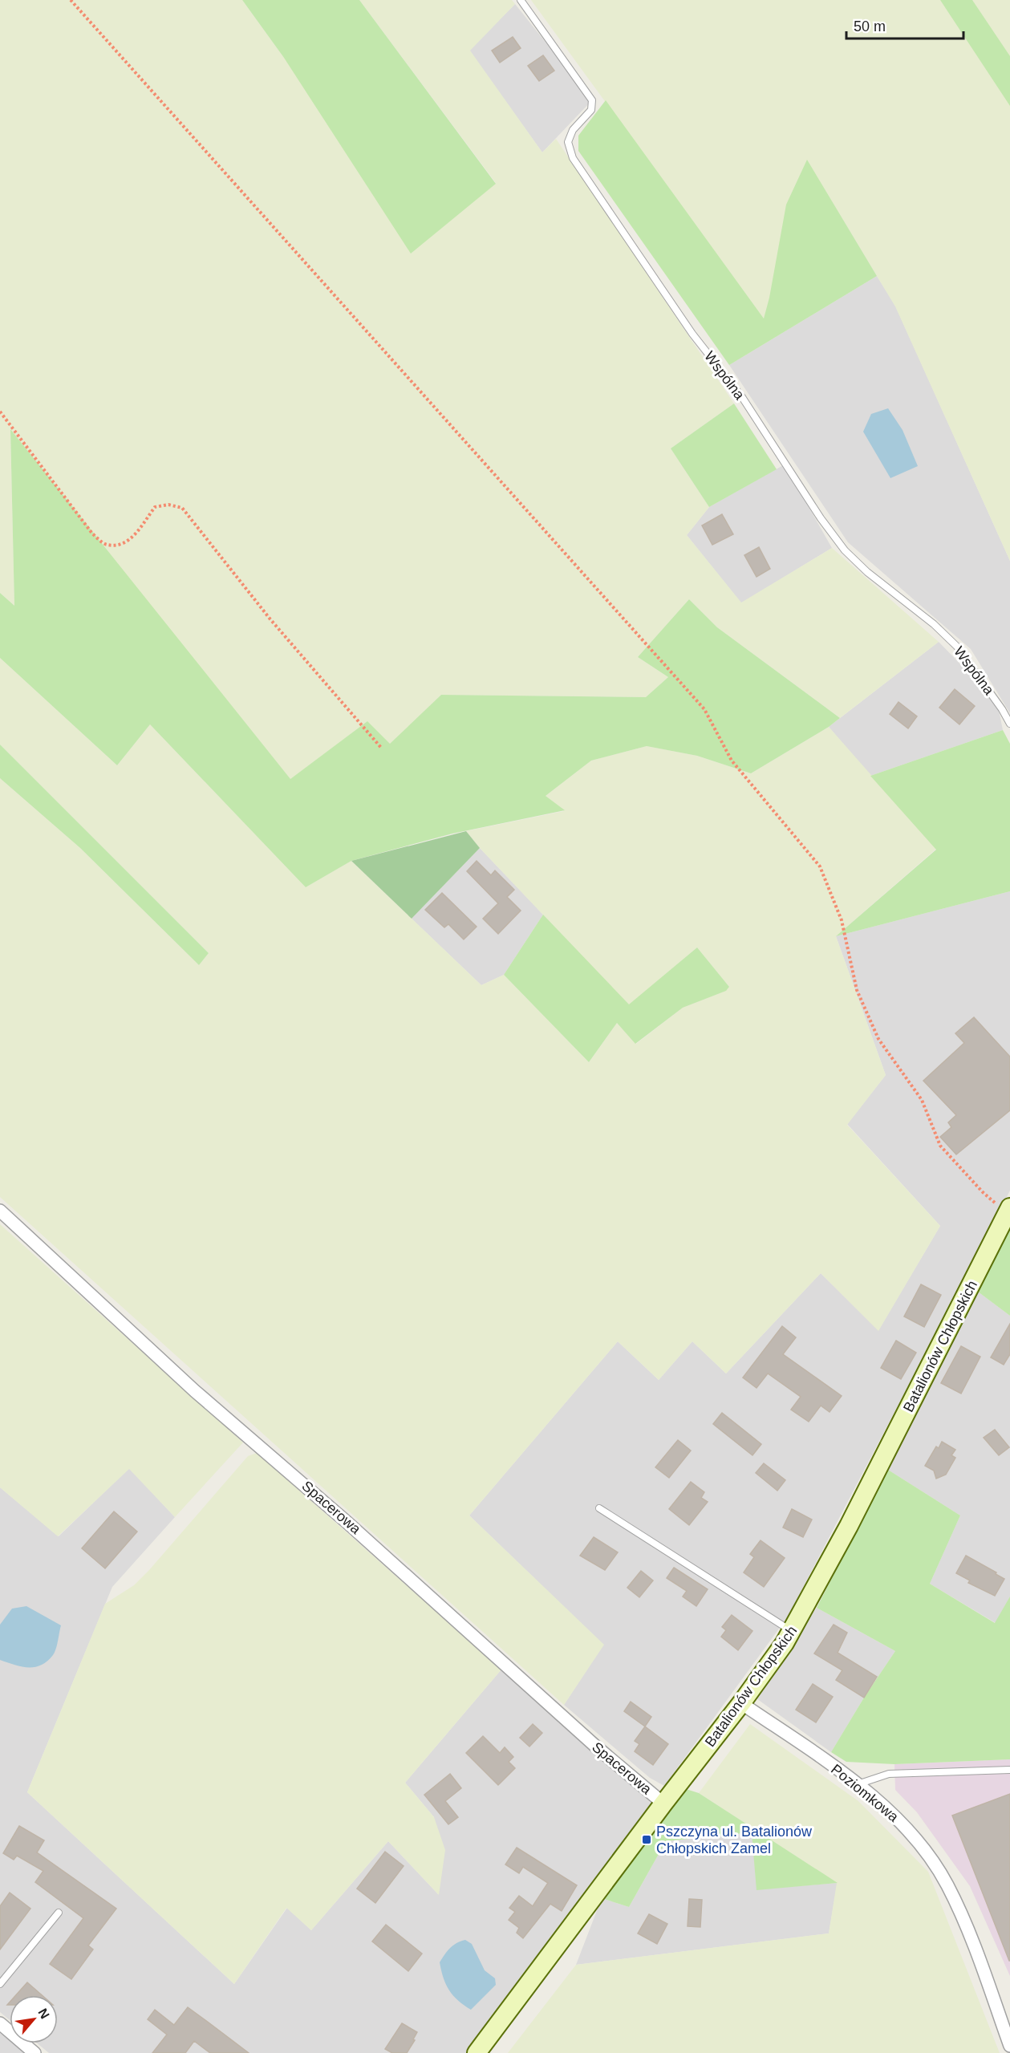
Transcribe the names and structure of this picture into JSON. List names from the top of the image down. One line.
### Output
{"streets":{"street":["Batalionów Chłopskich","Spacerowa","Poziomkowa"],"lane":["Wspólna"]},"crossings":[["Batalionów Chłopskich","Spacerowa"],["Batalionów Chłopskich","Poziomkowa"]],"places":{"transit":["Pszczyna ul. Batalionów Chłopskich Zamel"]},"scale_bar":"50 m","north":"top right"}
